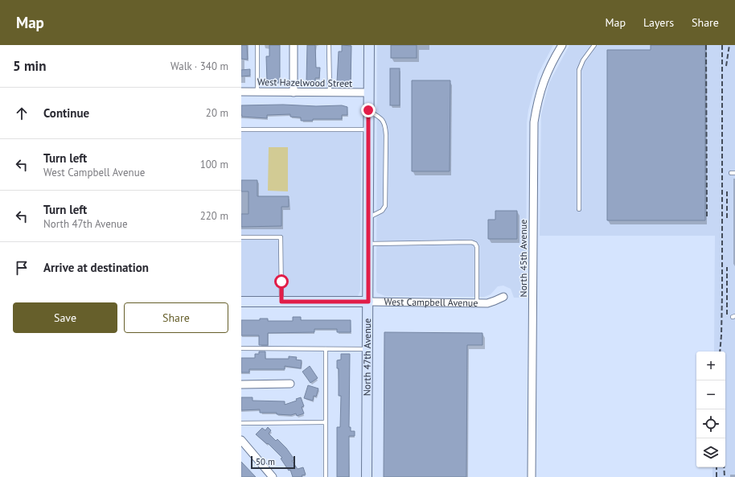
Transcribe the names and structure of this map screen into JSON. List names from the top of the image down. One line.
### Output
{"streets":{"street":["West Hazelwood Street","North 45th Avenue","West Campbell Avenue","North 47th Avenue"]},"crossings":[["West Hazelwood Street","North 47th Avenue"],["West Campbell Avenue","North 47th Avenue"]],"scale_bar":"50 m","page":{"header":"Map","nav":["Map","Layers","Share"],"heading":["5 min","Walk · 340 m"],"list":[["Continue","20 m"],["Turn left","West Campbell Avenue","100 m"],["Turn left","North 47th Avenue","220 m"],"Arrive at destination"],"buttons":["Save","Share"],"map_buttons":["+","−"],"scale":"50 m"}}
